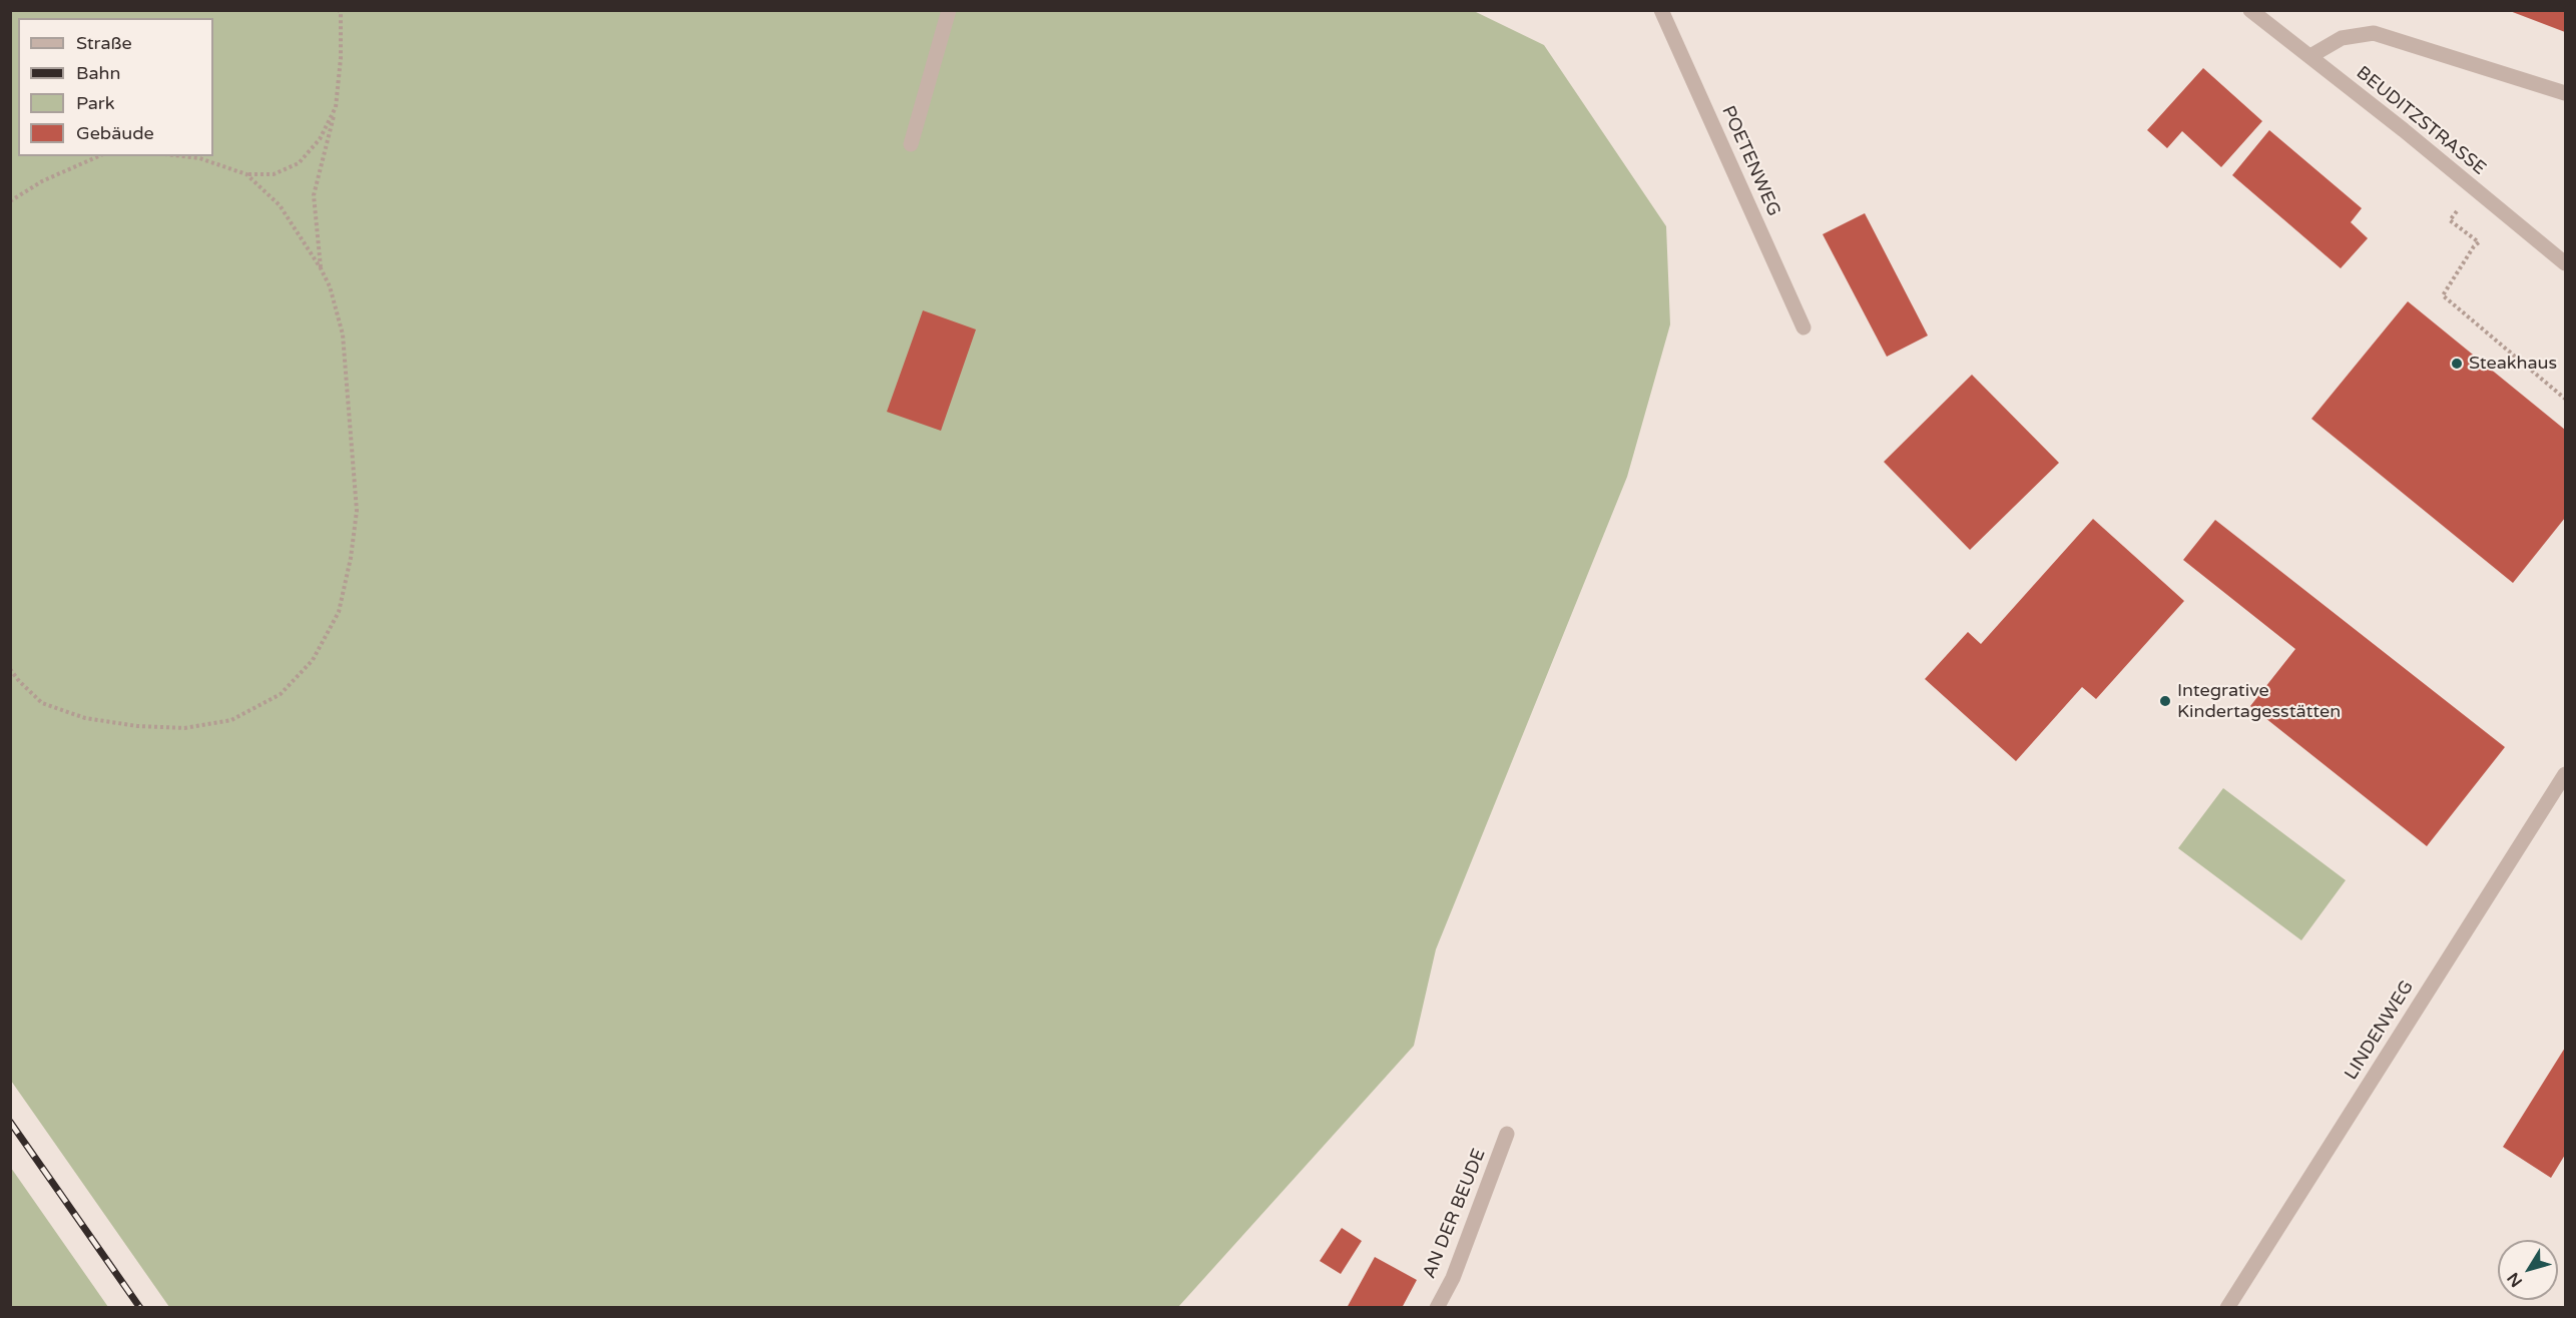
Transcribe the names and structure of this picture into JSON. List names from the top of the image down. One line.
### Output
{"streets":{"street":["BEUDITZSTRASSE","POETENWEG","LINDENWEG","AN DER BEUDE"]},"places":["Steakhaus","Integrative Kindertagesstätten"],"legend":["Straße","Bahn","Park","Gebäude"],"north":"bottom left"}
